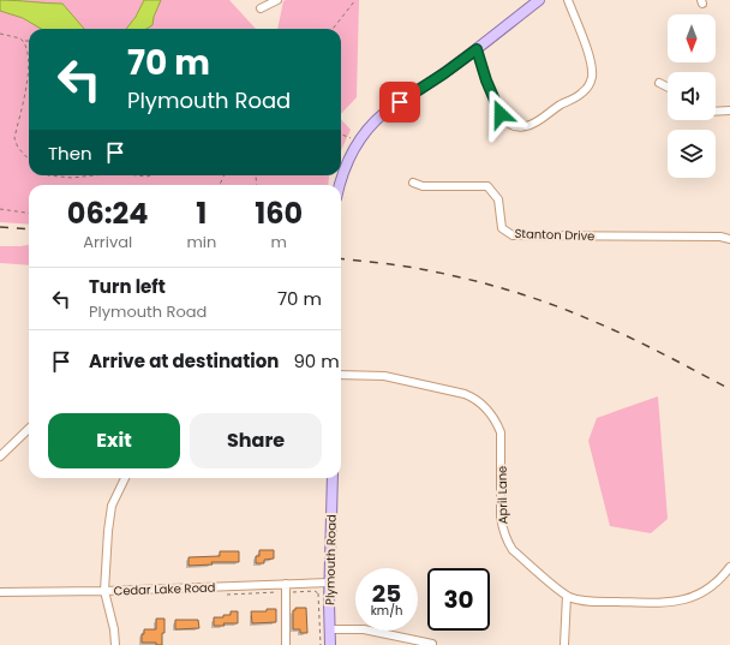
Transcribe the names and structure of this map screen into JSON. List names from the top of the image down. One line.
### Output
{"streets":{"main road":["Plymouth Road"],"street":["Stanton Drive","April Lane","Cedar Lake Road"]},"crossings":[["Plymouth Road","Cedar Lake Road"]],"north":"bottom","page":{"turn":["70 m","Plymouth Road"],"then":"Then","eta":["06:24","Arrival","1","min","160","m"],"list":[{"name":"Turn left","note":"Plymouth Road","value":"70 m"},{"name":"Arrive at destination","value":"90 m"}],"buttons":["Exit","Share"],"speed":"25 km/h","limit":"30"}}
